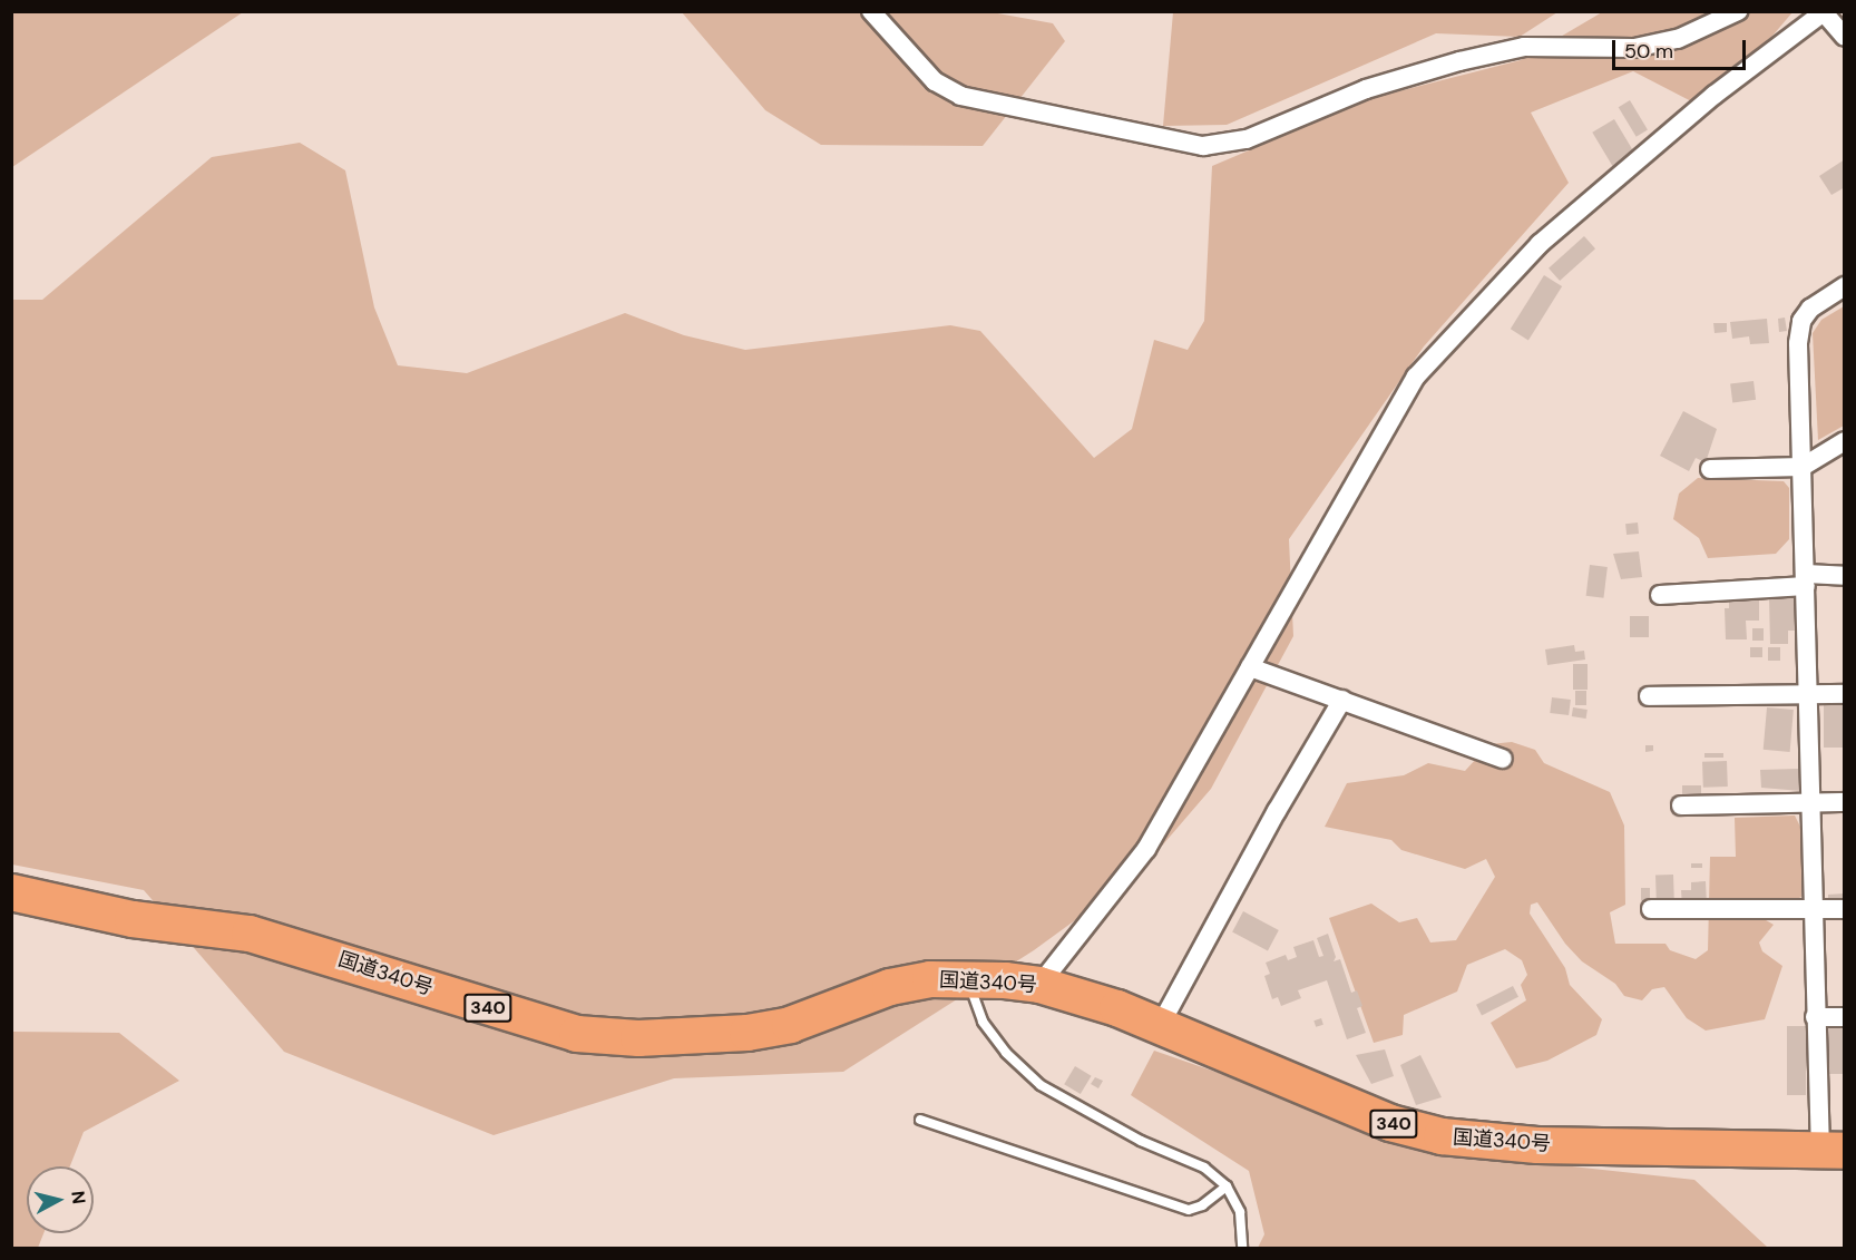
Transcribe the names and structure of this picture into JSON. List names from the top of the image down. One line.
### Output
{"streets":{"highway":["国道340号","340"]},"scale_bar":"50 m","north":"right"}
